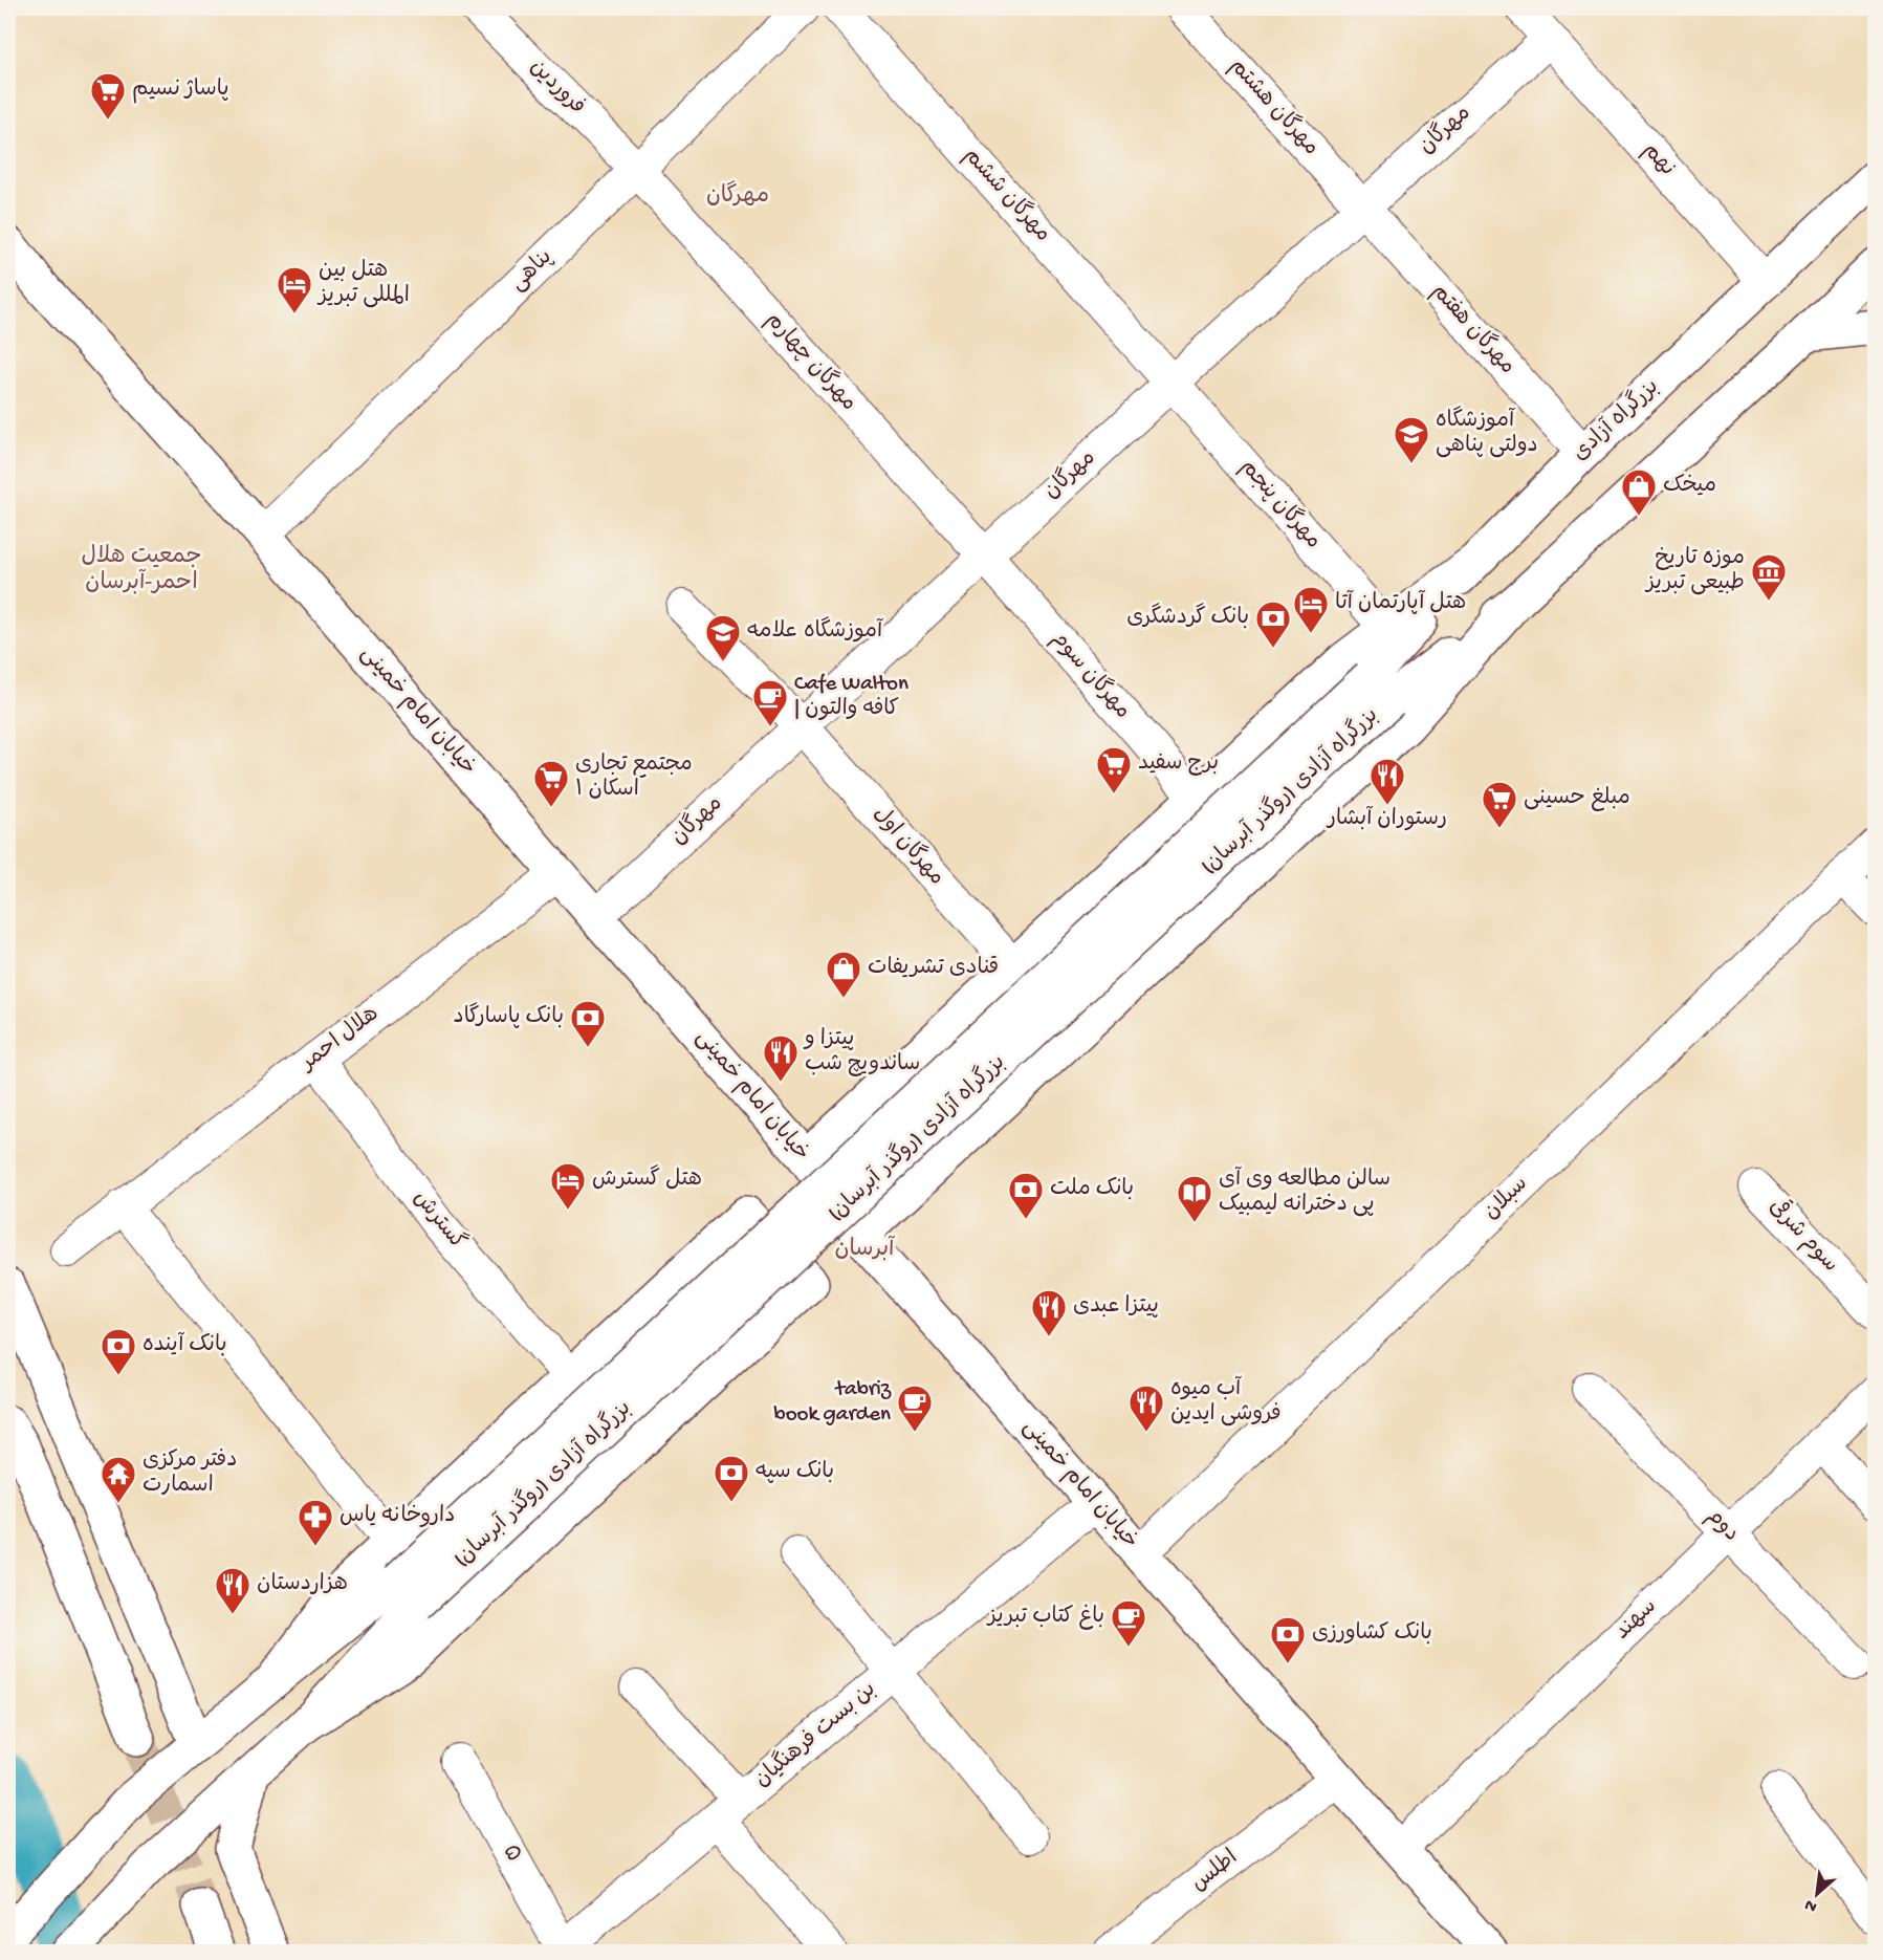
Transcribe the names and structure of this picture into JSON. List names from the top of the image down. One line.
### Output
{"streets":{"main road":["بزرگراه آزادی","خیابان امام خمینی","بزرگراه آزادی (روگذر آبرسان)"],"street":["فروردین","مهرگان هشتم","مهرگان","نهم","مهرگان ششم","پناهی","مهرگان هفتم","مهرگان چهارم","مهرگان پنجم","مهرگان سوم","مهرگان اول","هلال احمر","سبلان","گسترش","سوم شرقی","دوم","سهند","بن بست فرهنگیان","۵","اطلس"]},"crossings":[["فروردین","پناهی"],["فروردین","مهرگان چهارم"],["مهرگان هشتم","مهرگان"],["مهرگان هشتم","مهرگان هفتم"],["مهرگان","نهم"],["مهرگان","مهرگان ششم"],["مهرگان","مهرگان هفتم"],["مهرگان","مهرگان چهارم"],["مهرگان","مهرگان پنجم"],["مهرگان","مهرگان سوم"],["مهرگان","خیابان امام خمینی"],["مهرگان","مهرگان اول"],["نهم","بزرگراه آزادی"],["مهرگان ششم","مهرگان پنجم"],["پناهی","مهرگان چهارم"],["پناهی","خیابان امام خمینی"],["مهرگان هفتم","بزرگراه آزادی"],["مهرگان چهارم","مهرگان سوم"],["بزرگراه آزادی","بزرگراه آزادی (روگذر آبرسان)"],["خیابان امام خمینی","هلال احمر"],["خیابان امام خمینی","سبلان"],["خیابان امام خمینی","سهند"],["خیابان امام خمینی","بن بست فرهنگیان"],["خیابان امام خمینی","اطلس"],["هلال احمر","گسترش"],["دوم","سهند"],["بن بست فرهنگیان","۵"]],"districts":["مهرگان","جمعیت هلال احمر-آبرسان","آبرسان"],"places":{"supermarket":["پاساژ نسیم","برج سفید","مجتمع تجاری اسکان ۱","مبلغ حسینی"],"hotel":["هتل بین المللی تبریز","هتل آپارتمان آتا","هتل گسترش"],"school or university":["آموزشگاه دولتی پناهی","آموزشگاه علامه"],"shop":["میخک","قنادی تشریفات"],"museum":["موزه تاریخ طبیعی تبریز"],"bank":["بانک گردشگری","بانک پاسارگاد","بانک ملت","بانک آینده","بانک سپه","بانک کشاورزی"],"cafe":["Cafe Walton | کافه والتون","tabriz book garden","باغ کتاب تبریز"],"restaurant":["رستوران آبشار","پیتزا و ساندویچ شب","پیتزا عبدی","آب میوه فروشی ایدین","هزاردستان"],"library":["سالن مطالعه وی آی پی دخترانه لیمبیک"],"temple":["دفتر مرکزی اسمارت"],"pharmacy":["داروخانه یاس"]},"north":"bottom left"}
